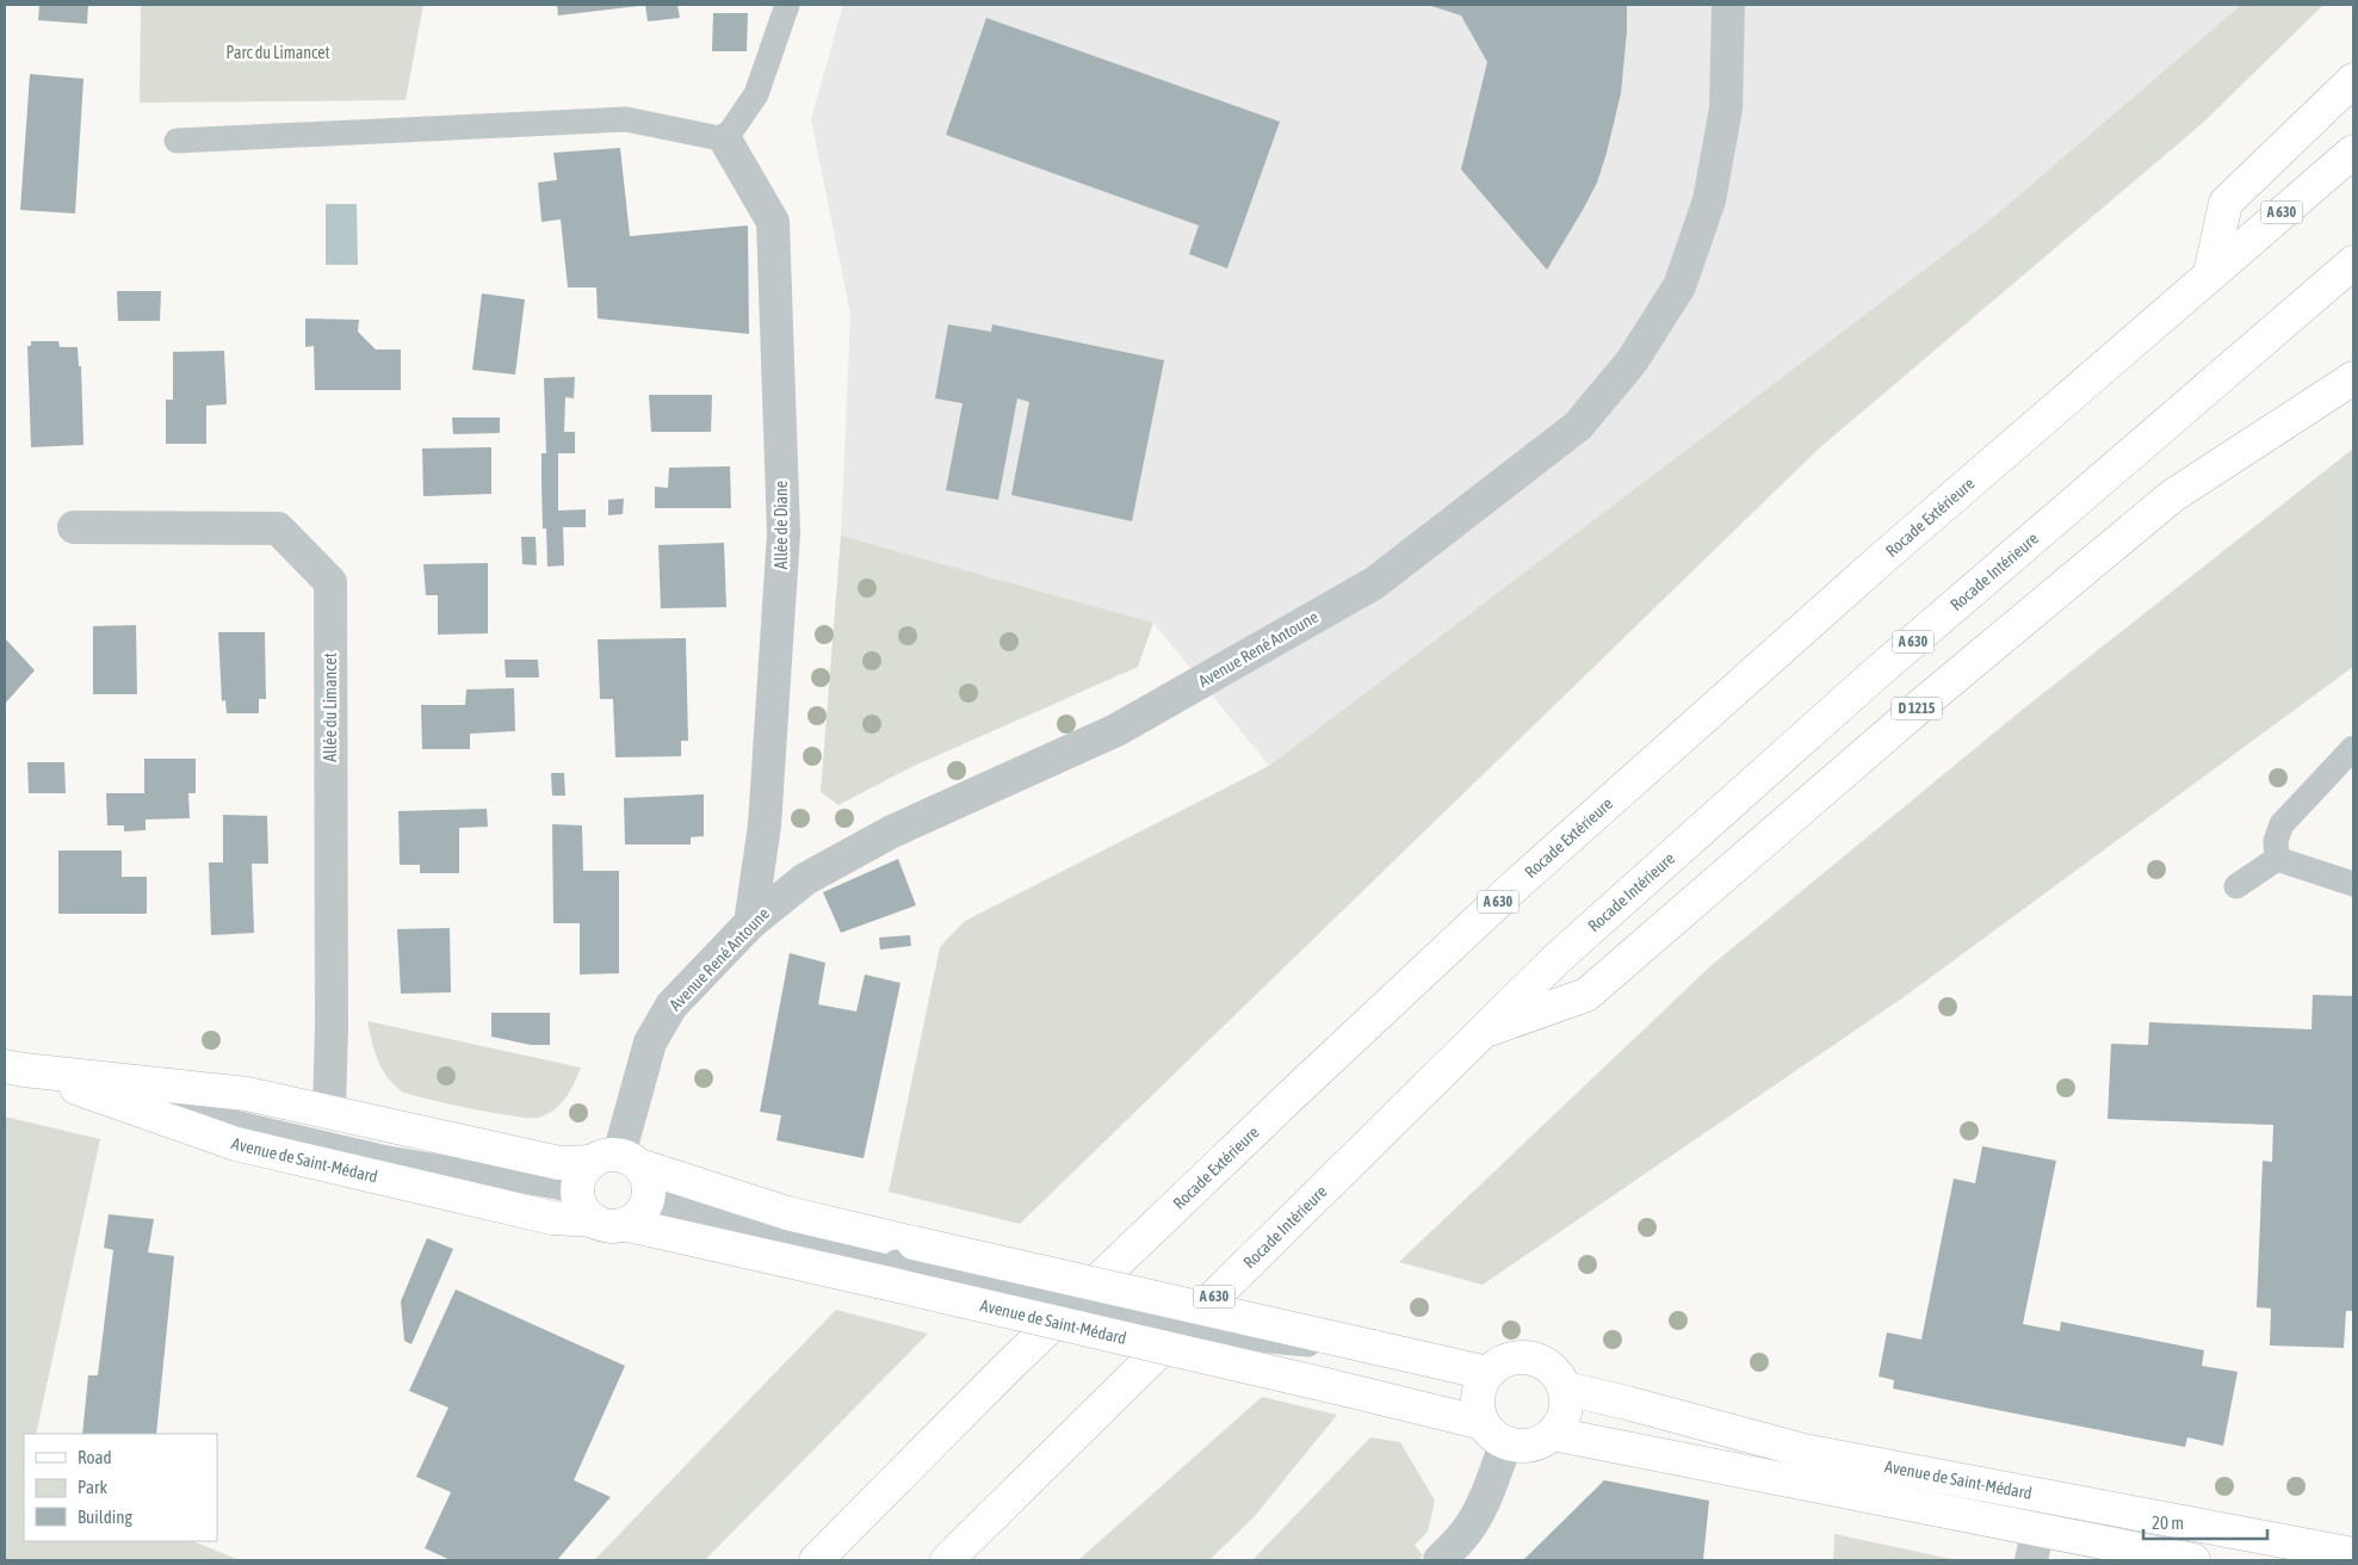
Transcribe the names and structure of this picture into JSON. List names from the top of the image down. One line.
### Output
{"streets":{"main road":["A 630","Rocade Extérieure","Rocade Intérieure","D 1215","Avenue de Saint-Médard"],"street":["Allée de Diane","Avenue René Antoune","Allée du Limancet"]},"crossings":[["Allée de Diane","Avenue René Antoune"],["Rocade Intérieure","D 1215"],["Avenue René Antoune","Avenue de Saint-Médard"],["Allée du Limancet","Avenue de Saint-Médard"]],"parks":["Parc du Limancet"],"legend":["Road","Park","Building"],"scale_bar":"20 m"}
